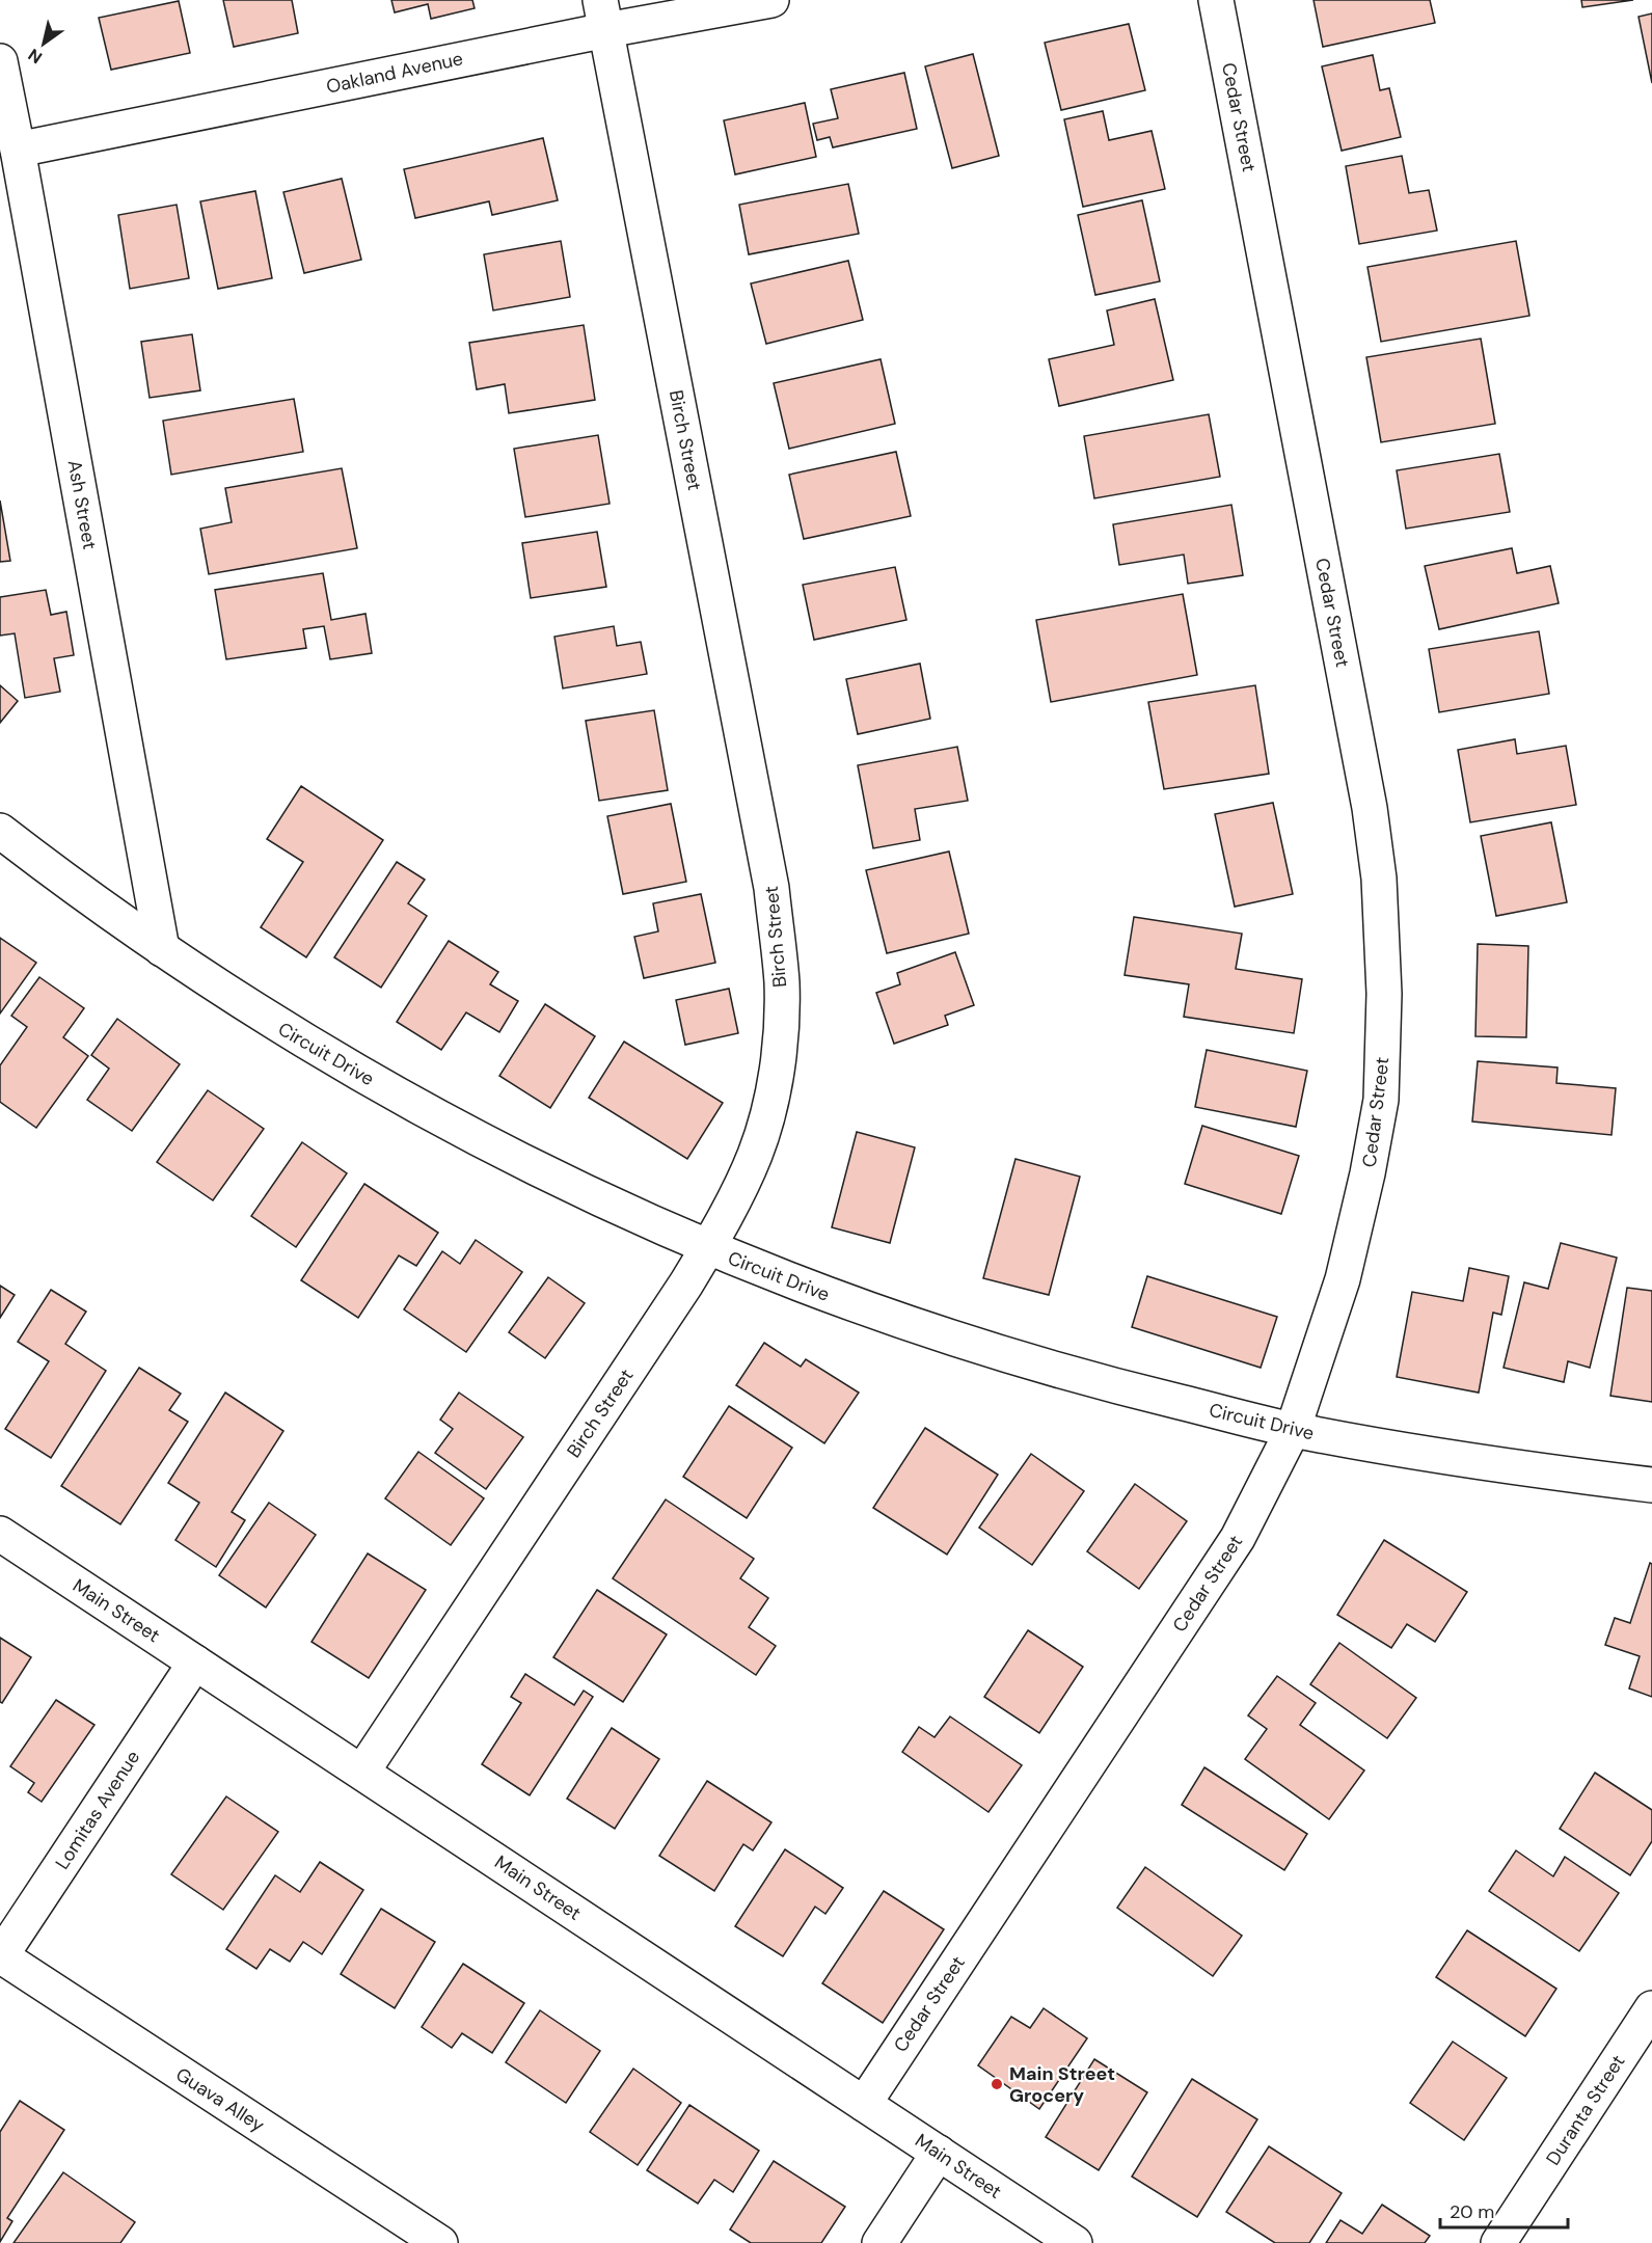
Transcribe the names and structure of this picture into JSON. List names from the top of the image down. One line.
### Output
{"streets":{"street":["Oakland Avenue","Cedar Street","Birch Street","Ash Street","Circuit Drive","Main Street","Lomitas Avenue","Guava Alley","Duranta Street"]},"crossings":[["Oakland Avenue","Birch Street"],["Oakland Avenue","Ash Street"],["Cedar Street","Circuit Drive"],["Cedar Street","Main Street"],["Birch Street","Circuit Drive"],["Birch Street","Main Street"],["Ash Street","Circuit Drive"],["Main Street","Lomitas Avenue"],["Lomitas Avenue","Guava Alley"]],"places":["Main Street Grocery"],"scale_bar":"20 m","north":"bottom left"}
